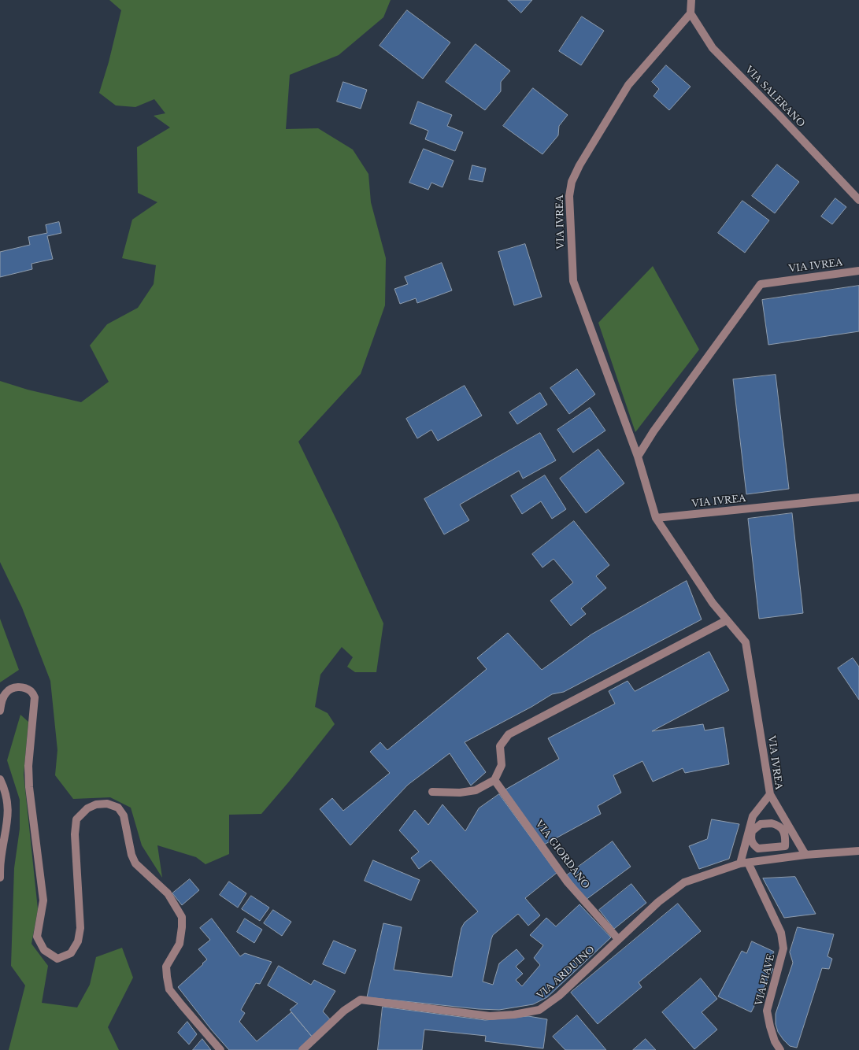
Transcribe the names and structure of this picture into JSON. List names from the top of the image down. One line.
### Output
{"streets":{"street":["VIA SALERANO","VIA IVREA","VIA GIORDANO","VIA ARDUINO","VIA PIAVE"]},"crossings":[["VIA SALERANO","VIA IVREA"],["VIA IVREA","VIA ARDUINO"],["VIA IVREA","VIA PIAVE"],["VIA GIORDANO","VIA ARDUINO"],["VIA ARDUINO","VIA PIAVE"]]}
